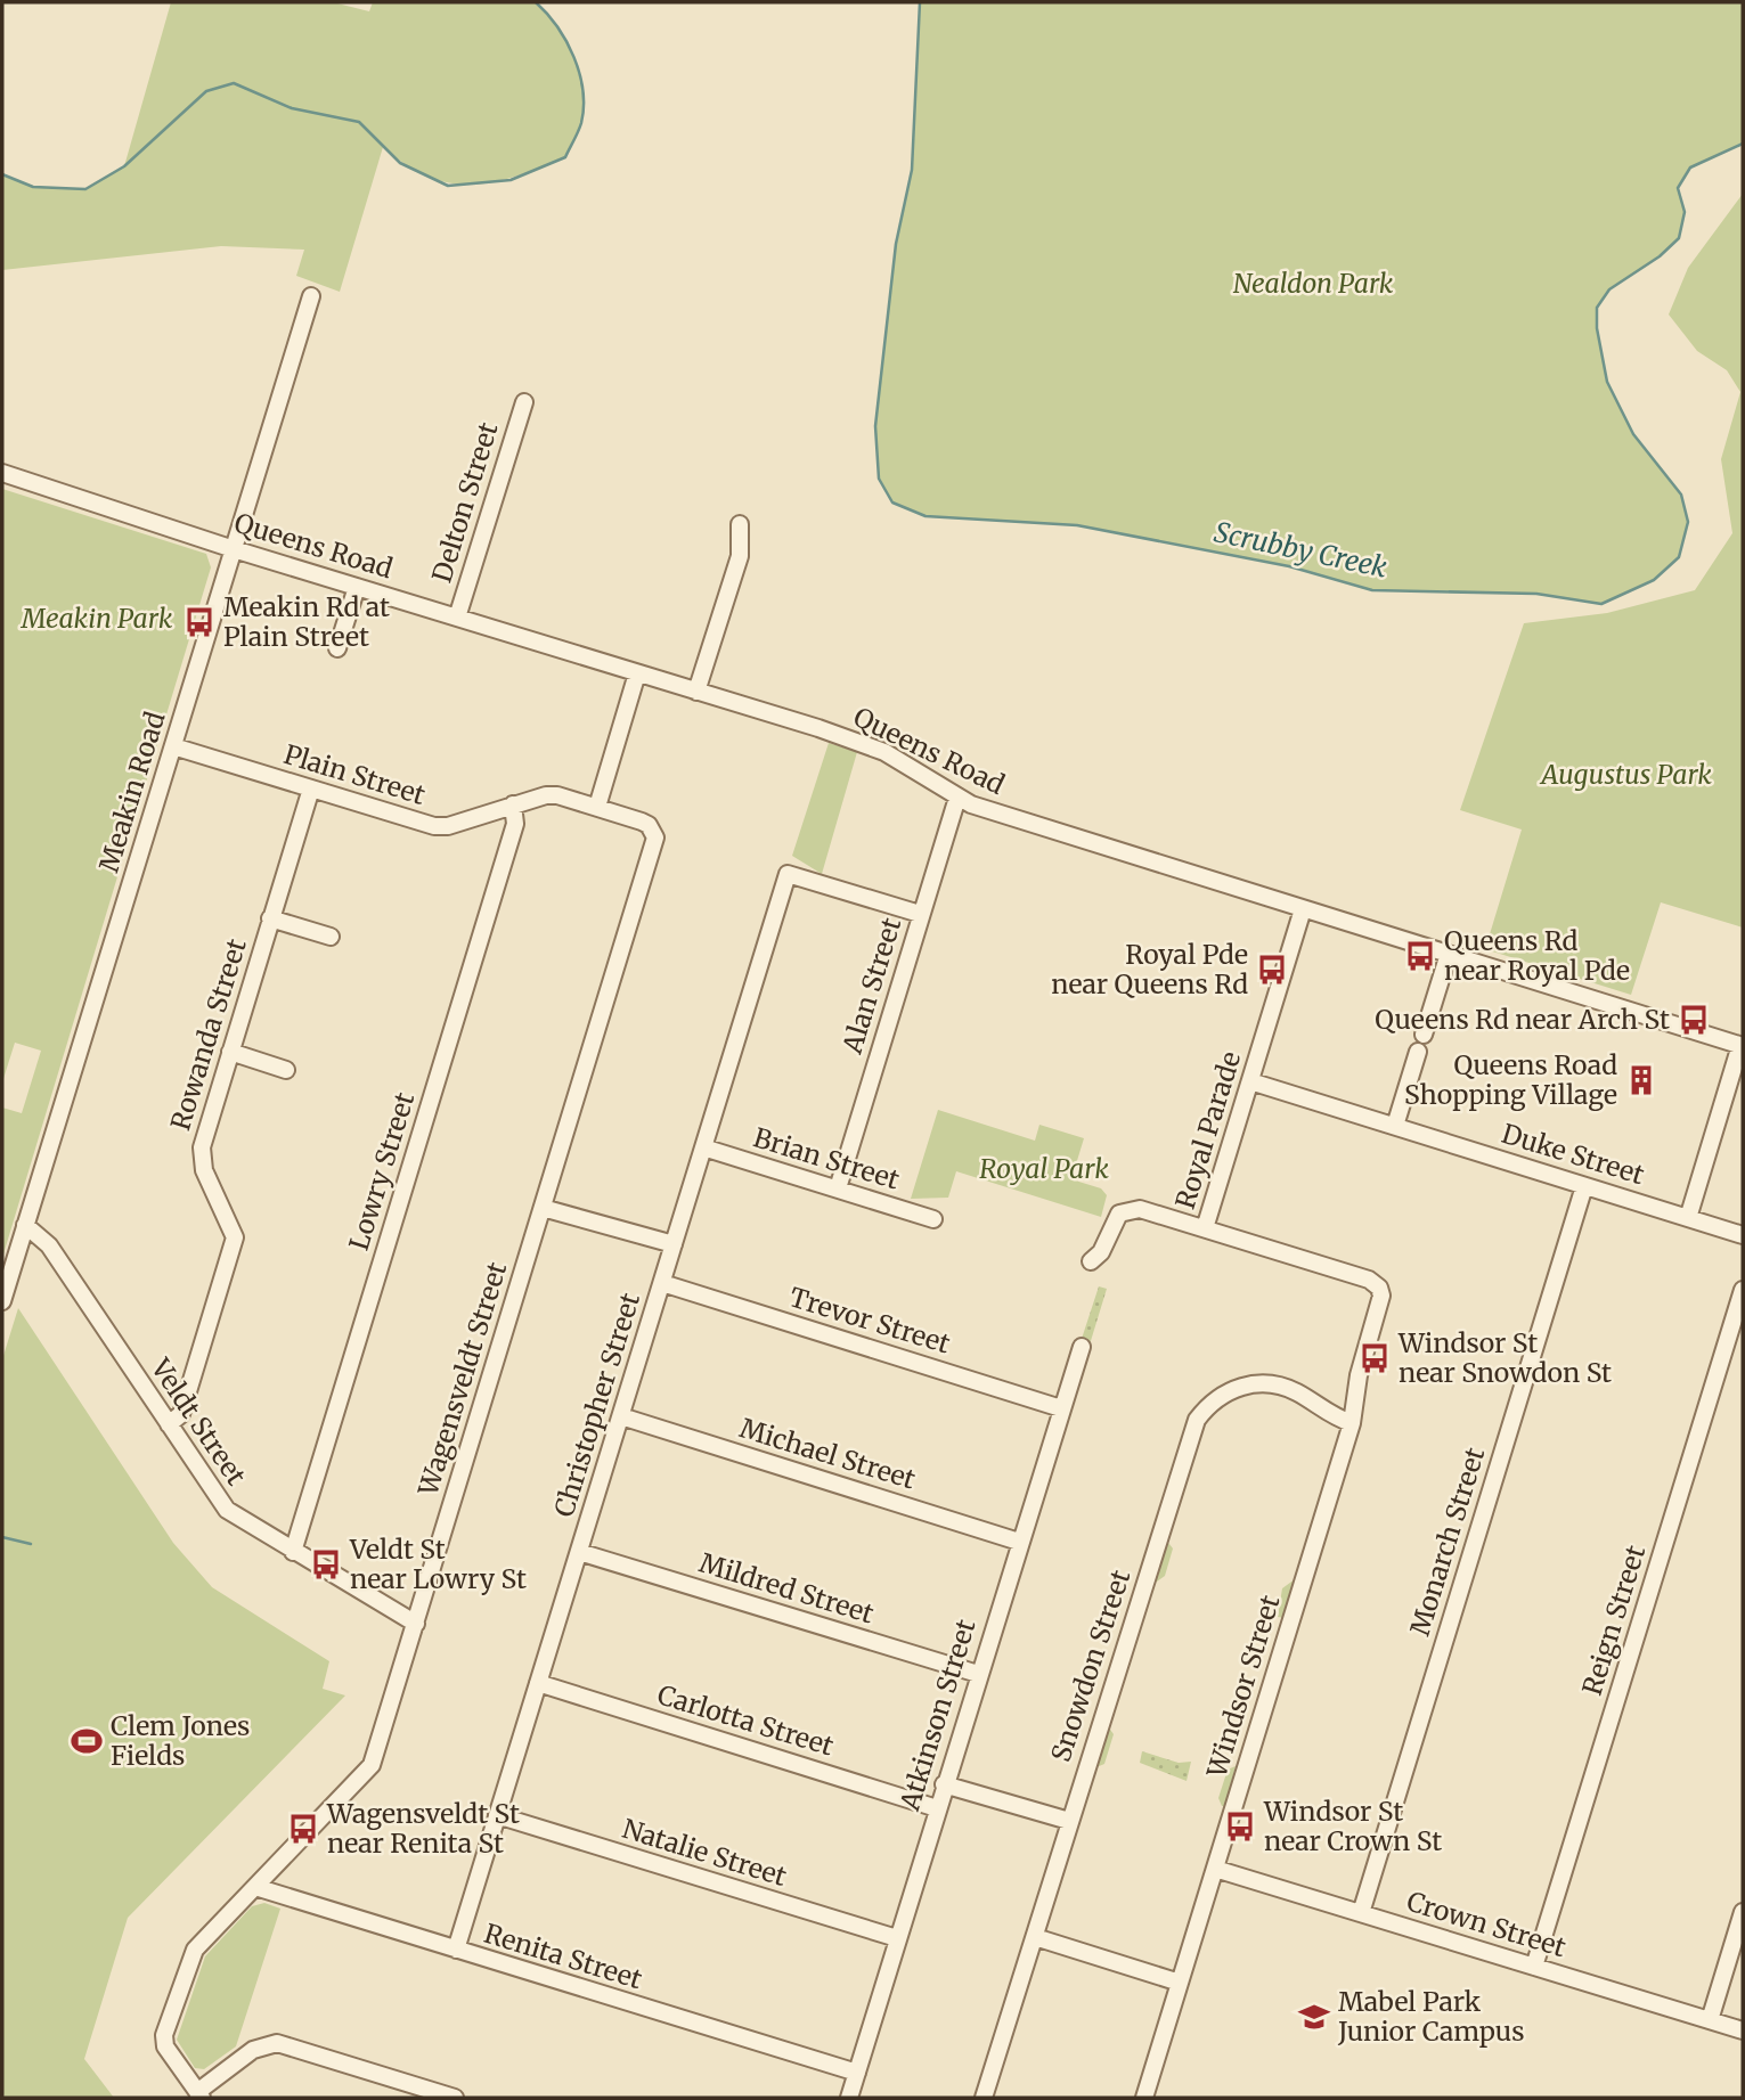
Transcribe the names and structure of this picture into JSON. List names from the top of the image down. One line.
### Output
{"streets":{"street":["Delton Street","Queens Road","Plain Street","Meakin Road","Alan Street","Rowanda Street","Royal Parade","Duke Street","Brian Street","Lowry Street","Trevor Street","Wagensveldt Street","Christopher Street","Veldt Street","Michael Street","Monarch Street","Mildred Street","Reign Street","Snowdon Street","Windsor Street","Atkinson Street","Carlotta Street","Natalie Street","Crown Street","Renita Street"]},"crossings":[["Delton Street","Queens Road"],["Queens Road","Meakin Road"],["Queens Road","Alan Street"],["Queens Road","Royal Parade"],["Plain Street","Meakin Road"],["Plain Street","Rowanda Street"],["Plain Street","Lowry Street"],["Plain Street","Wagensveldt Street"],["Meakin Road","Veldt Street"],["Alan Street","Brian Street"],["Alan Street","Christopher Street"],["Rowanda Street","Veldt Street"],["Royal Parade","Duke Street"],["Royal Parade","Windsor Street"],["Duke Street","Monarch Street"],["Brian Street","Christopher Street"],["Lowry Street","Veldt Street"],["Trevor Street","Christopher Street"],["Trevor Street","Atkinson Street"],["Wagensveldt Street","Veldt Street"],["Wagensveldt Street","Renita Street"],["Christopher Street","Michael Street"],["Christopher Street","Mildred Street"],["Christopher Street","Carlotta Street"],["Christopher Street","Natalie Street"],["Christopher Street","Renita Street"],["Michael Street","Atkinson Street"],["Monarch Street","Crown Street"],["Mildred Street","Atkinson Street"],["Reign Street","Crown Street"],["Snowdon Street","Windsor Street"],["Windsor Street","Crown Street"],["Atkinson Street","Carlotta Street"],["Atkinson Street","Natalie Street"],["Atkinson Street","Renita Street"]],"water":["Scrubby Creek"],"parks":["Nealdon Park","Meakin Park","Augustus Park","Royal Park"],"places":{"bus stop":["Meakin Rd at Plain Street","Queens Rd near Royal Pde","Royal Pde near Queens Rd","Queens Rd near Arch St","Windsor St near Snowdon St","Veldt St near Lowry St","Windsor St near Crown St","Wagensveldt St near Renita St"],"building":["Queens Road Shopping Village"],"sports":["Clem Jones Fields"],"school or university":["Mabel Park Junior Campus"]}}
